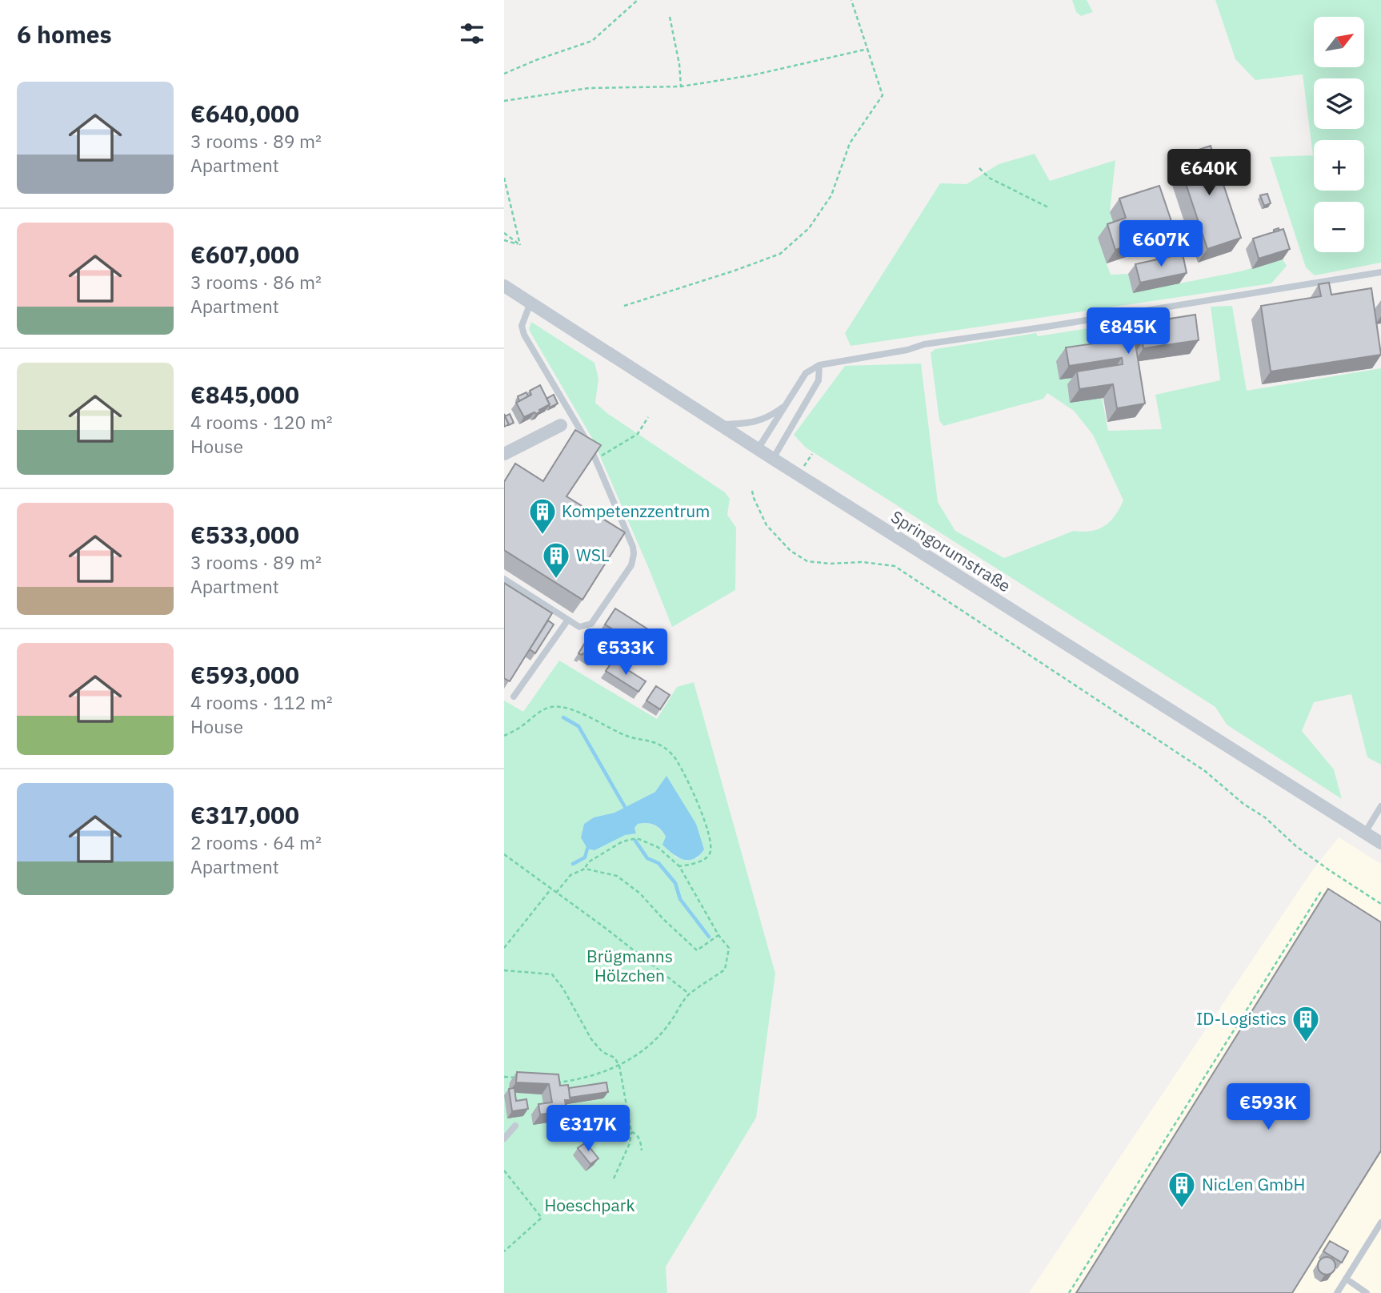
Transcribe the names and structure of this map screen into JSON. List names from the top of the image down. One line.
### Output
{"streets":{"street":["Springorumstraße"]},"parks":["Brügmanns Hölzchen","Hoeschpark"],"places":{"building":["Kompetenzzentrum","WSL","ID-Logistics","NicLen GmbH"]},"north":"top right","page":{"heading":"6 homes","map_buttons":["+","−"],"list":[{"name":"€640,000","note":"3 rooms · 89 m² · Apartment"},{"name":"€607,000","note":"3 rooms · 86 m² · Apartment"},{"name":"€845,000","note":"4 rooms · 120 m² · House"},{"name":"€533,000","note":"3 rooms · 89 m² · Apartment"},{"name":"€593,000","note":"4 rooms · 112 m² · House"},{"name":"€317,000","note":"2 rooms · 64 m² · Apartment"}],"price":["€640K","€607K","€845K","€533K","€593K","€317K"]}}
